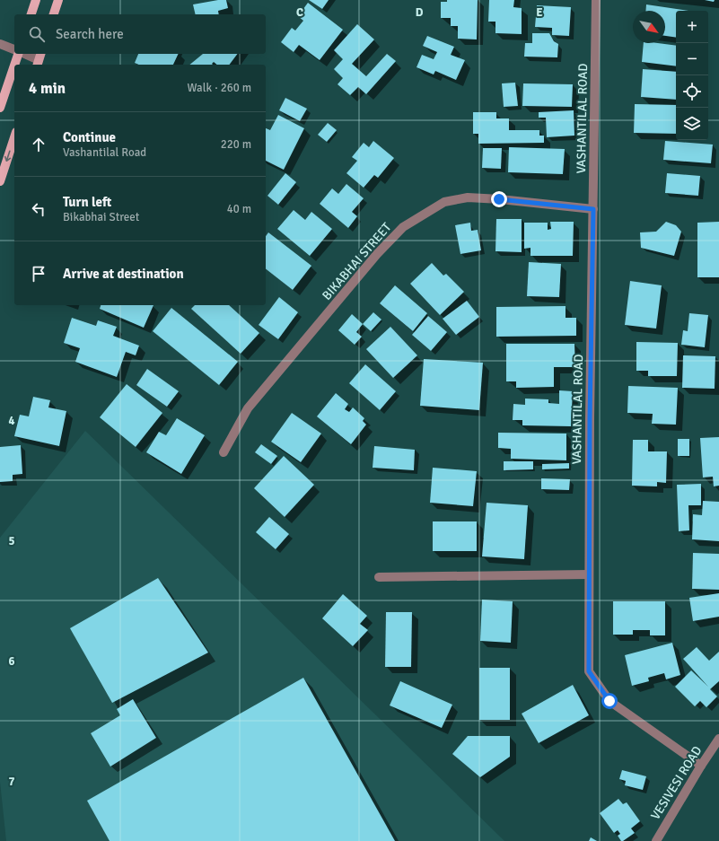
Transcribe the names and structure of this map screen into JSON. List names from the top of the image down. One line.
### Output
{"streets":{"street":["VASHANTILAL ROAD","BIKABHAI STREET","VESIVESI ROAD"]},"crossings":[["VASHANTILAL ROAD","BIKABHAI STREET"],["VASHANTILAL ROAD","VESIVESI ROAD"]],"north":"bottom right","page":{"map_buttons":["+","−"],"search":"Search here","heading":["4 min","Walk · 260 m"],"list":[["Continue","Vashantilal Road","220 m"],["Turn left","Bikabhai Street","40 m"],"Arrive at destination"]},"grid":{"columns":["C","D","E"],"rows":["4","5","6","7"]}}
